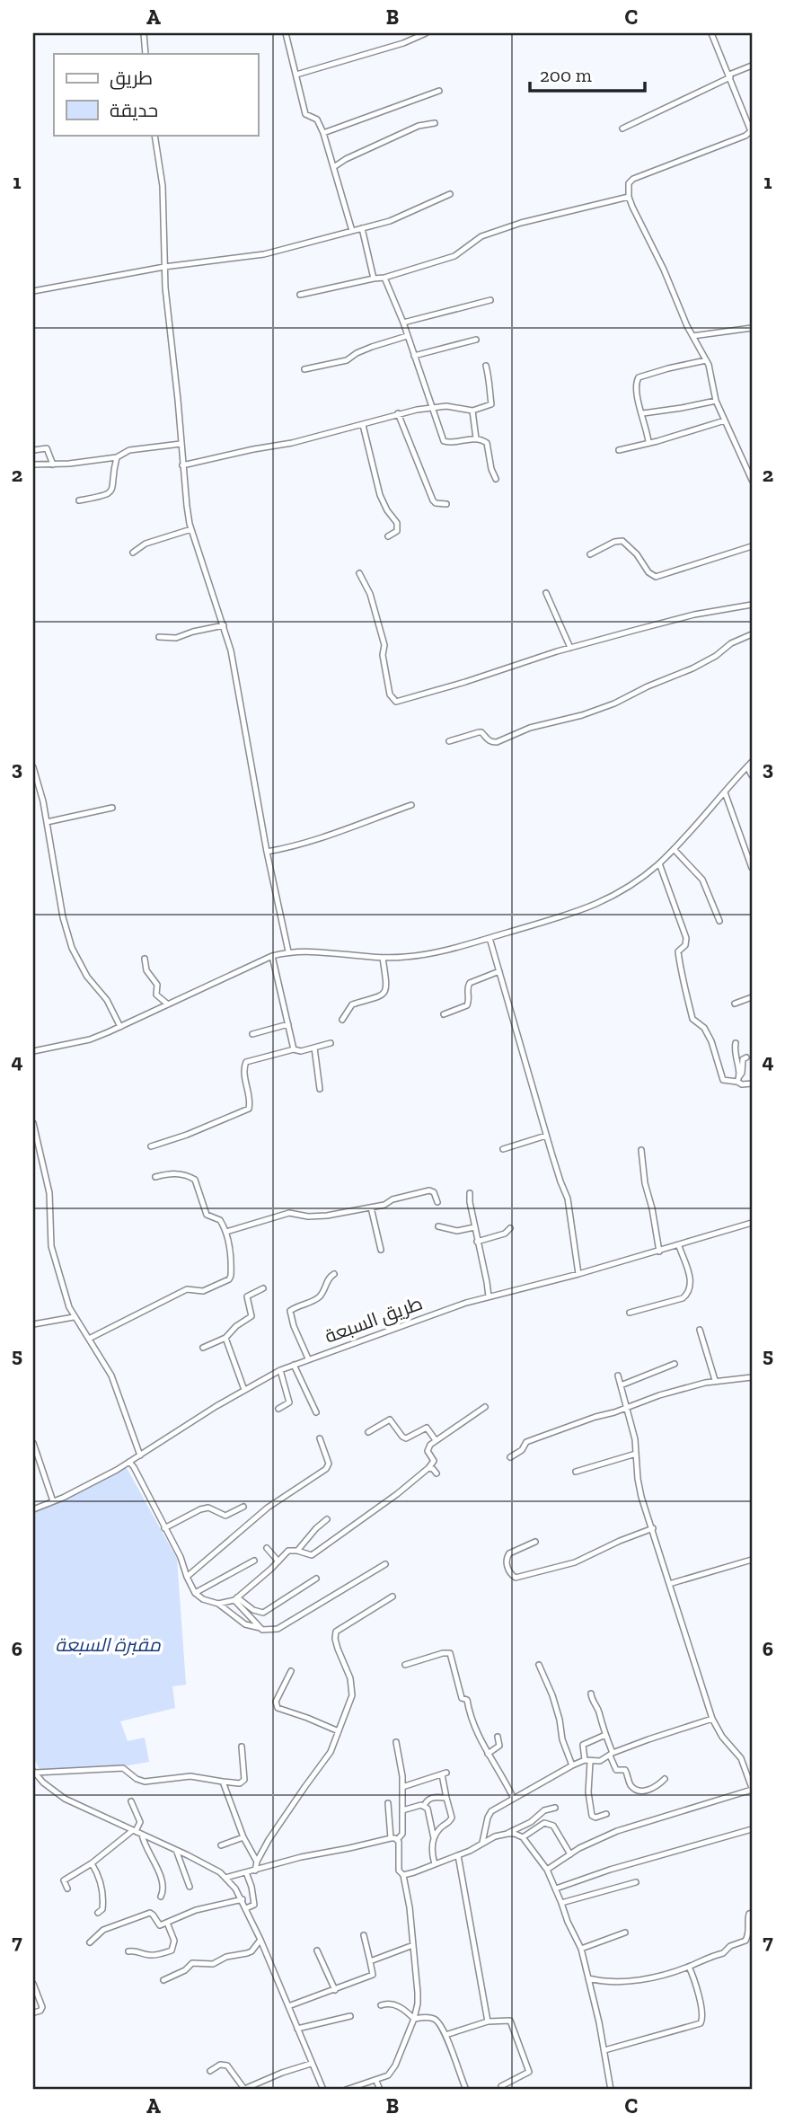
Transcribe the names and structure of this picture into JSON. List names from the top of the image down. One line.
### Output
{"streets":{"street":["طريق السبعة"]},"parks":["مقبرة السبعة"],"legend":["طريق","حديقة"],"scale_bar":"200 m","grid":{"columns":["A","B","C"],"rows":["1","2","3","4","5","6","7"]}}
